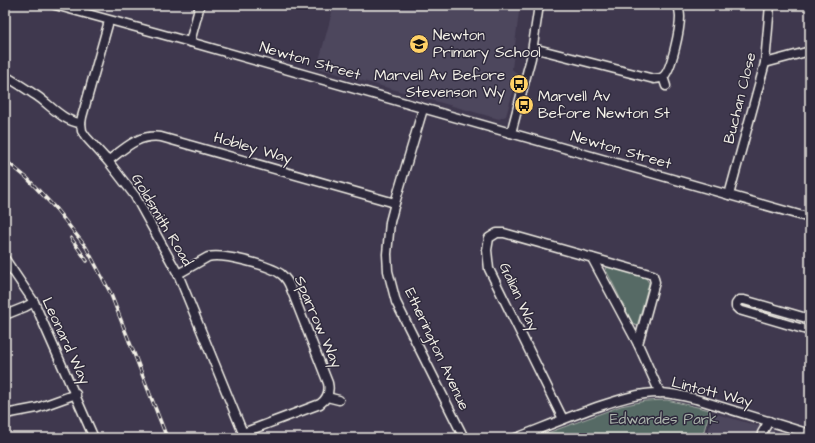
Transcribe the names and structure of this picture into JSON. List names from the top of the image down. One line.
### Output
{"streets":{"street":["Newton Street","Buchan Close","Hobley Way","Goldsmith Road","Galian Way","Sparrow Way","Leonard Way","Etherington Avenue","Lintott Way"]},"crossings":[["Newton Street","Buchan Close"],["Newton Street","Etherington Avenue"],["Hobley Way","Goldsmith Road"],["Hobley Way","Etherington Avenue"],["Goldsmith Road","Sparrow Way"],["Galian Way","Lintott Way"]],"parks":["Edwardes Park"],"places":{"school or university":["Newton Primary School"],"bus stop":["Marvell Av Before Stevenson Wy","Marvell Av Before Newton St"]}}
